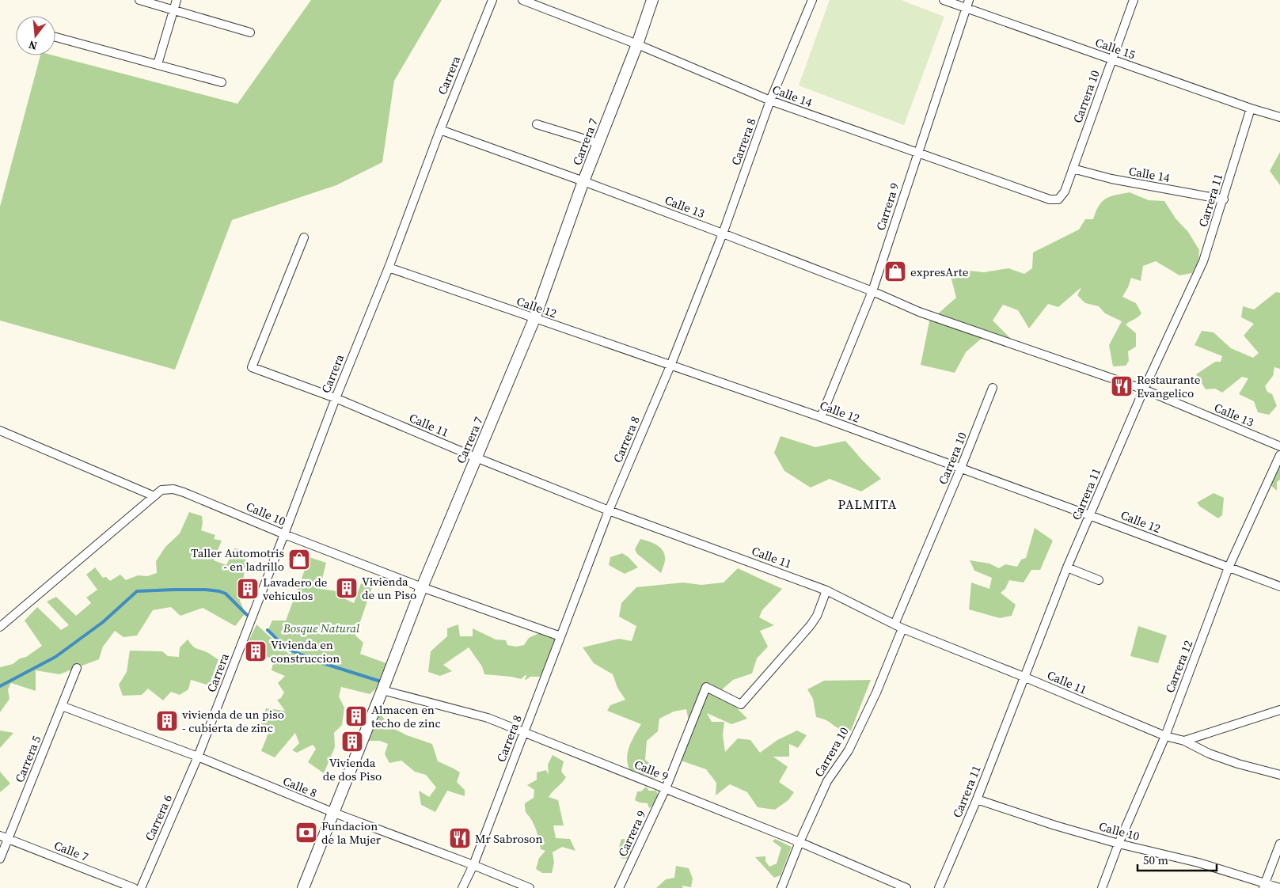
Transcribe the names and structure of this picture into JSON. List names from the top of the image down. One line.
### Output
{"streets":{"street":["Calle 15","Carrera","Calle 14","Carrera 10","Carrera 7","Carrera 8","Carrera 11","Calle 13","Carrera 9","Calle 12","Calle 11","Calle 10","Carrera 12","Carrera 5","Calle 9","Calle 8","Carrera 6","Calle 7"]},"crossings":[["Calle 15","Carrera 10"],["Calle 15","Carrera 11"],["Calle 15","Carrera 9"],["Carrera","Calle 13"],["Carrera","Calle 12"],["Carrera","Calle 11"],["Carrera","Calle 10"],["Carrera","Calle 8"],["Carrera","Carrera 6"],["Calle 14","Carrera 10"],["Calle 14","Carrera 7"],["Calle 14","Carrera 8"],["Calle 14","Carrera 11"],["Calle 14","Carrera 9"],["Carrera 10","Calle 12"],["Carrera 10","Calle 11"],["Carrera 10","Calle 9"],["Carrera 7","Calle 13"],["Carrera 7","Calle 12"],["Carrera 7","Calle 11"],["Carrera 7","Calle 10"],["Carrera 7","Calle 9"],["Carrera 7","Calle 8"],["Carrera 8","Calle 13"],["Carrera 8","Calle 12"],["Carrera 8","Calle 11"],["Carrera 8","Calle 10"],["Carrera 8","Calle 9"],["Carrera 8","Calle 8"],["Carrera 11","Calle 13"],["Carrera 11","Calle 12"],["Carrera 11","Calle 11"],["Carrera 11","Calle 10"],["Calle 13","Carrera 9"],["Carrera 9","Calle 12"],["Carrera 9","Calle 11"],["Carrera 9","Calle 9"],["Calle 12","Carrera 12"],["Calle 11","Carrera 12"],["Calle 10","Carrera 12"],["Carrera 5","Calle 8"],["Carrera 5","Calle 7"],["Calle 8","Carrera 6"]],"districts":["PALMITA"],"parks":["Bosque Natural"],"places":{"shop":["expresArte","Taller Automotris - en ladrillo"],"restaurant":["Restaurante Evangelico","Mr Sabroson"],"building":["Vivienda de un Piso","Lavadero de vehiculos","Vivienda en construccion","Almacen en techo de zinc","vivienda de un piso - cubierta de zinc","Vivienda de dos Piso"],"bank":["Fundacion de la Mujer"]},"scale_bar":"50 m","north":"bottom"}
